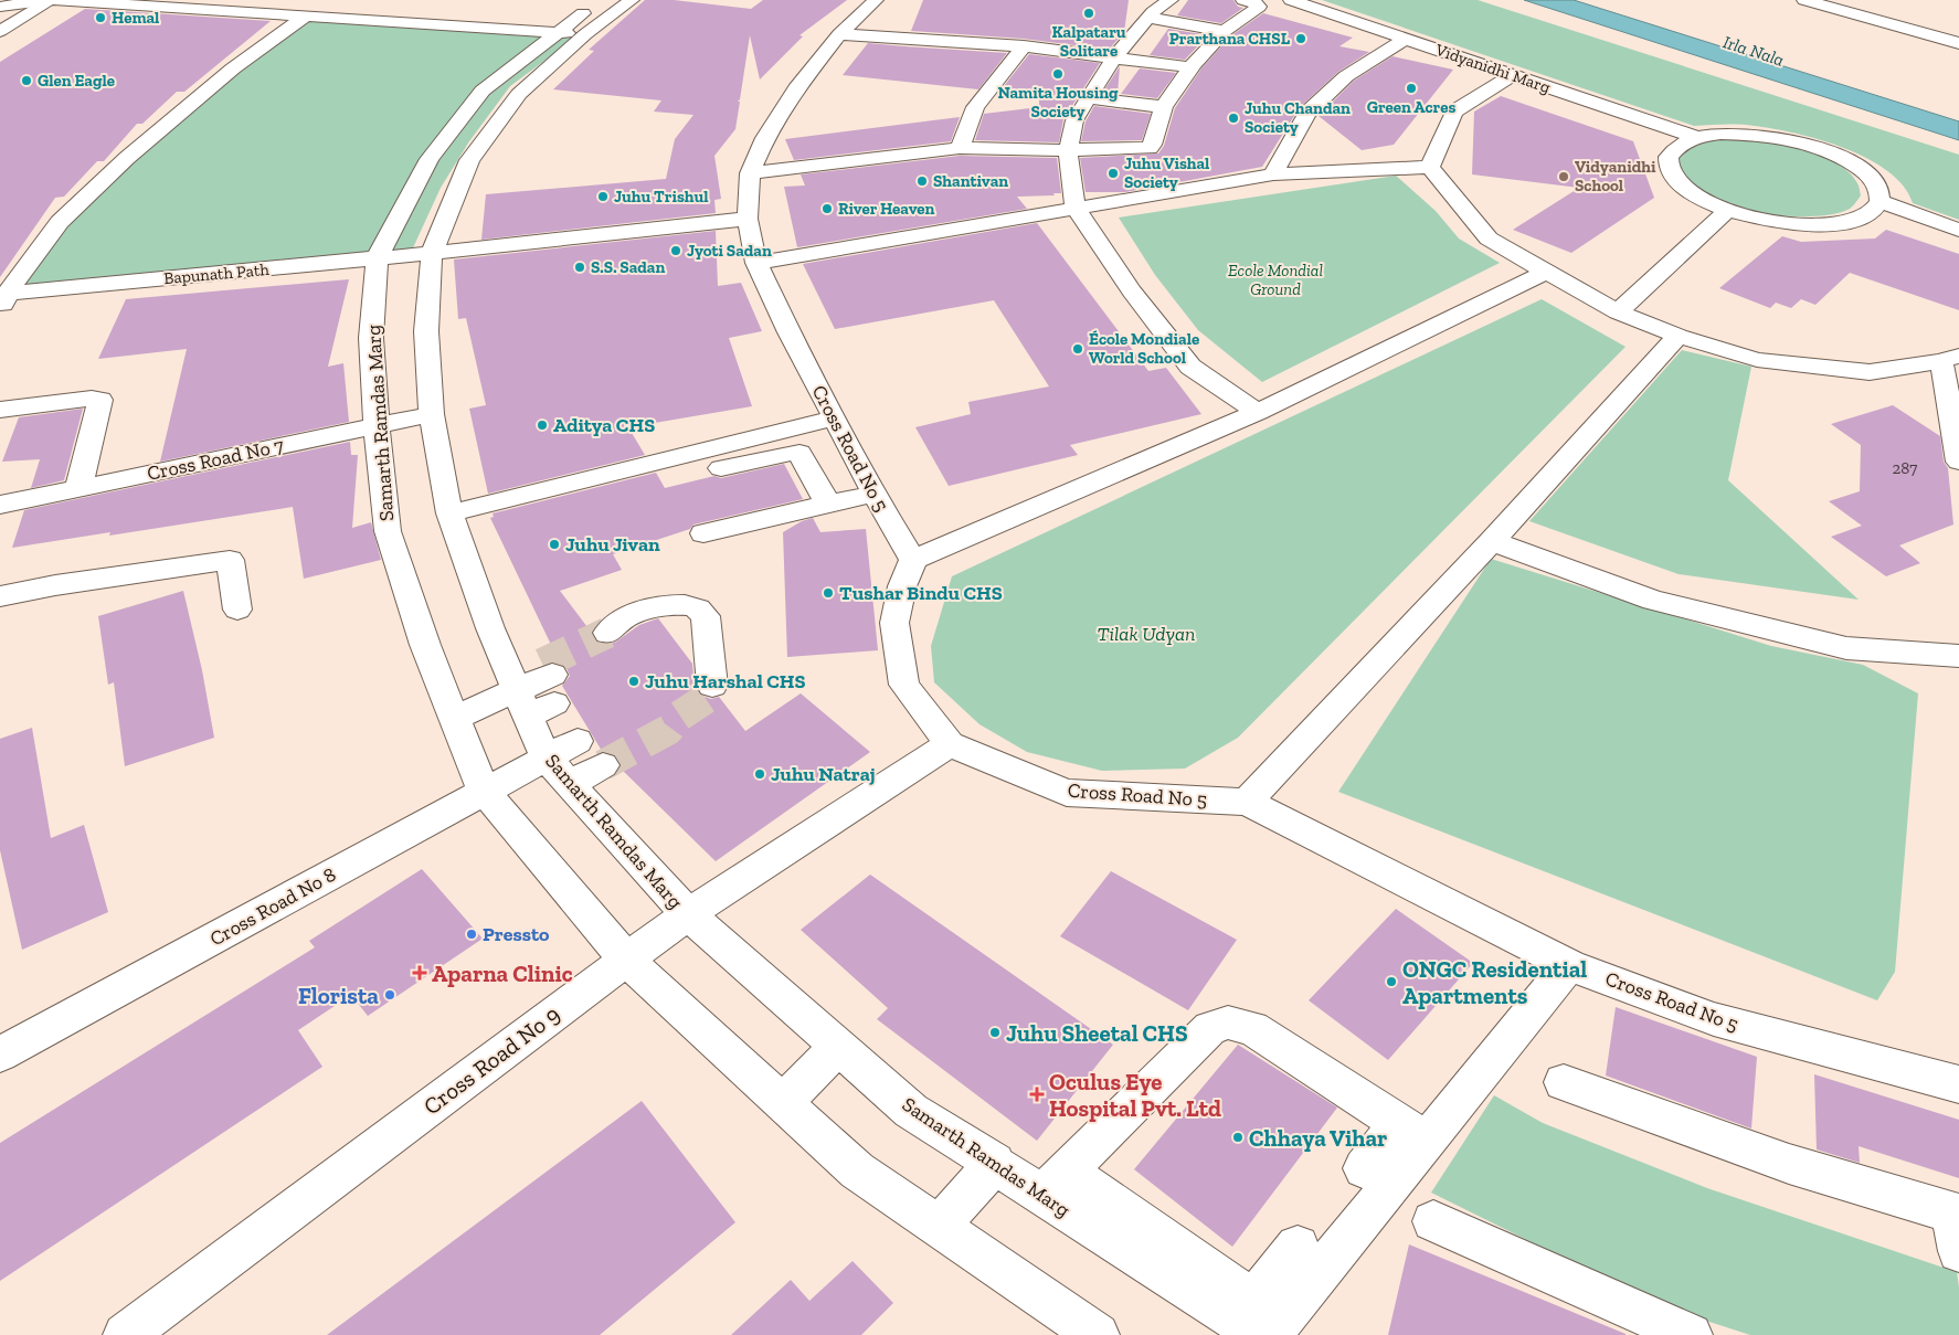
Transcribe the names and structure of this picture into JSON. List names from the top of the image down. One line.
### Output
{"streets":{"street":["Vidyanidhi Marg","Bapunath Path","Samarth Ramdas Marg","Cross Road No 5","Cross Road No 7","Cross Road No 8","Cross Road No 9"]},"crossings":[["Bapunath Path","Samarth Ramdas Marg"],["Bapunath Path","Cross Road No 5"],["Samarth Ramdas Marg","Cross Road No 7"],["Samarth Ramdas Marg","Cross Road No 8"],["Samarth Ramdas Marg","Cross Road No 9"],["Cross Road No 5","Cross Road No 9"]],"water":["Irla Nala"],"parks":["Ecole Mondial Ground","Tilak Udyan"],"places":{"other":["Kalpataru Solitare","Hemal","Prarthana CHSL","Namita Housing Society","Glen Eagle","Green Acres","Juhu Chandan Society","Juhu Vishal Society","Vidyanidhi School","Shantivan","Juhu Trishul","River Heaven","Jyoti Sadan","S.S. Sadan","École Mondiale World School","Aditya CHS","Juhu Jivan","Tushar Bindu CHS","Juhu Harshal CHS","Juhu Natraj","Pressto","ONGC Residential Apartments","Florista","Juhu Sheetal CHS","Chhaya Vihar"],"health":["Aparna Clinic","Oculus Eye Hospital Pvt. Ltd"]},"house_numbers":["287"]}
